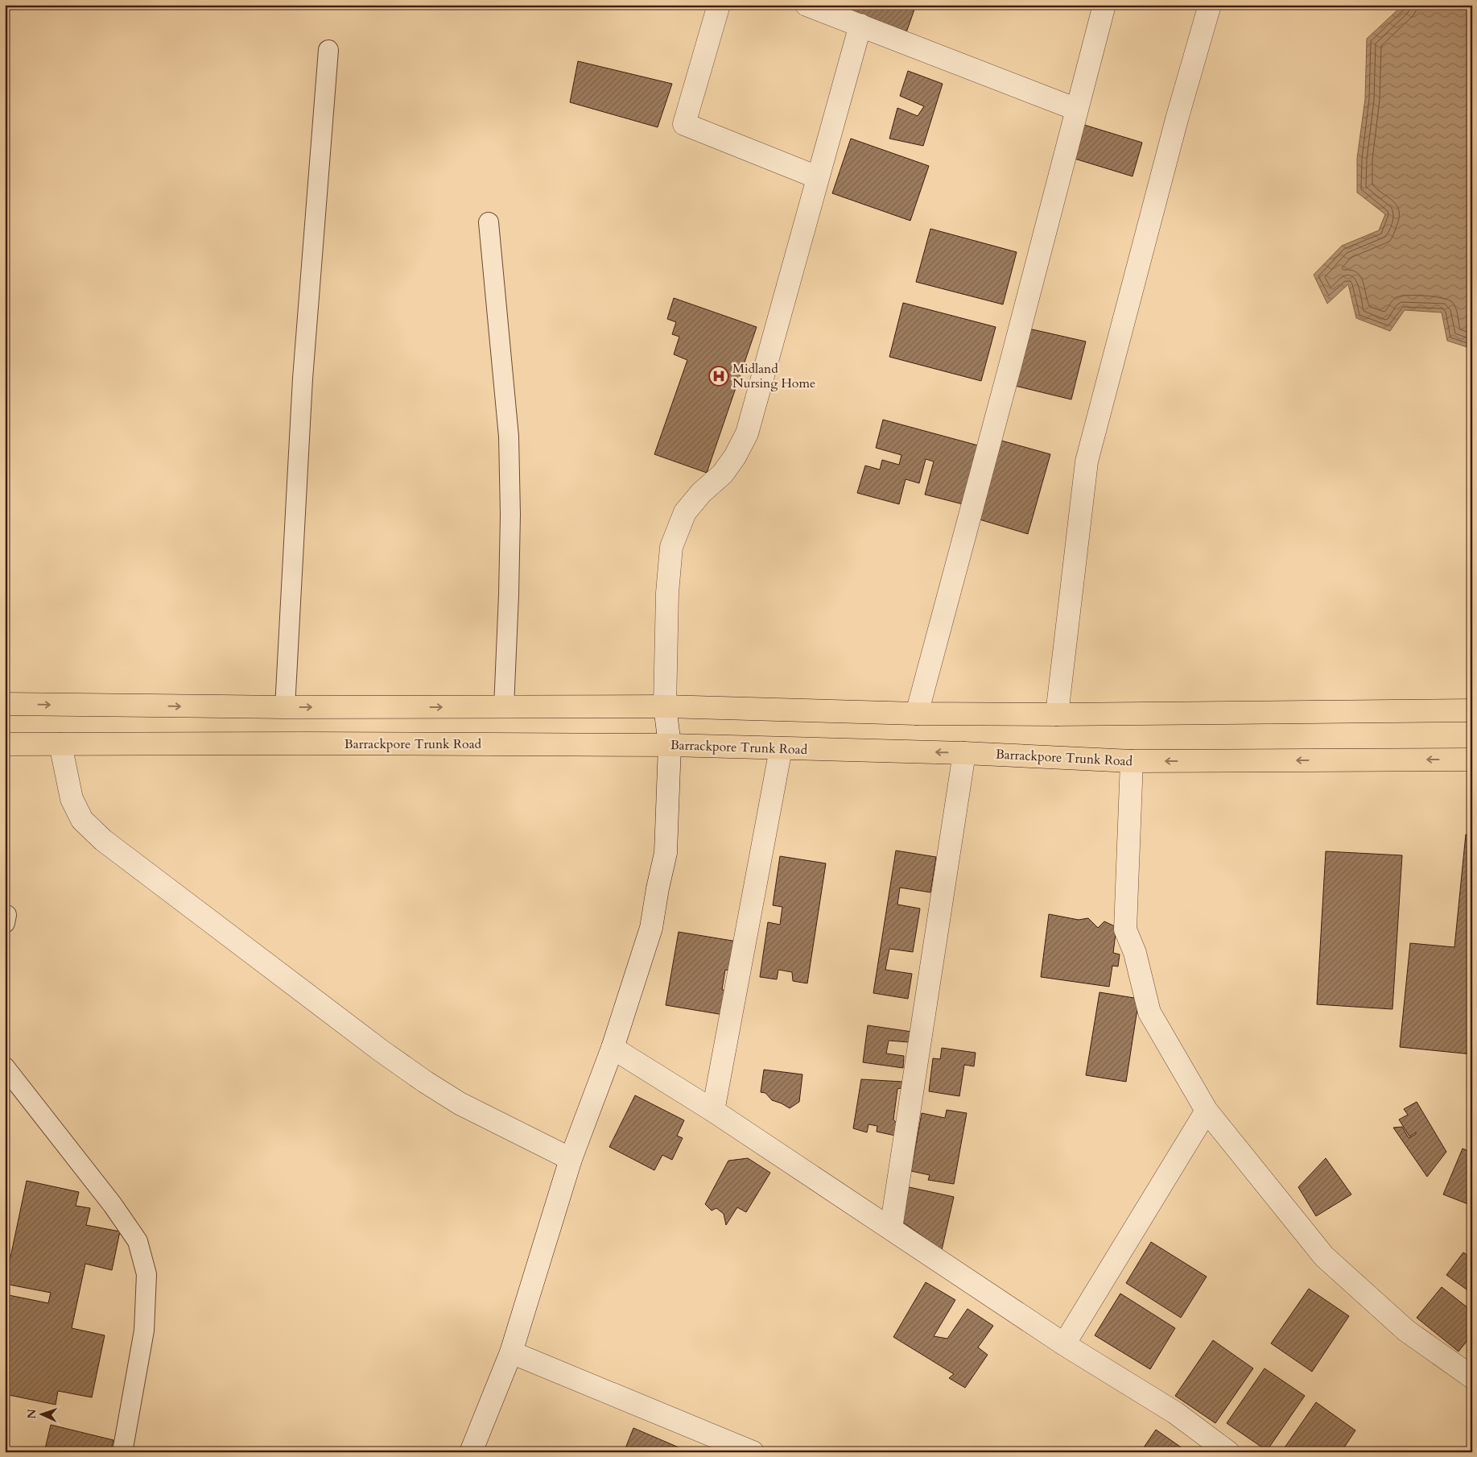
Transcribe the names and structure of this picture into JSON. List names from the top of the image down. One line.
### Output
{"streets":{"main road":["Barrackpore Trunk Road"]},"places":{"hospital":["Midland Nursing Home"]},"north":"left"}
